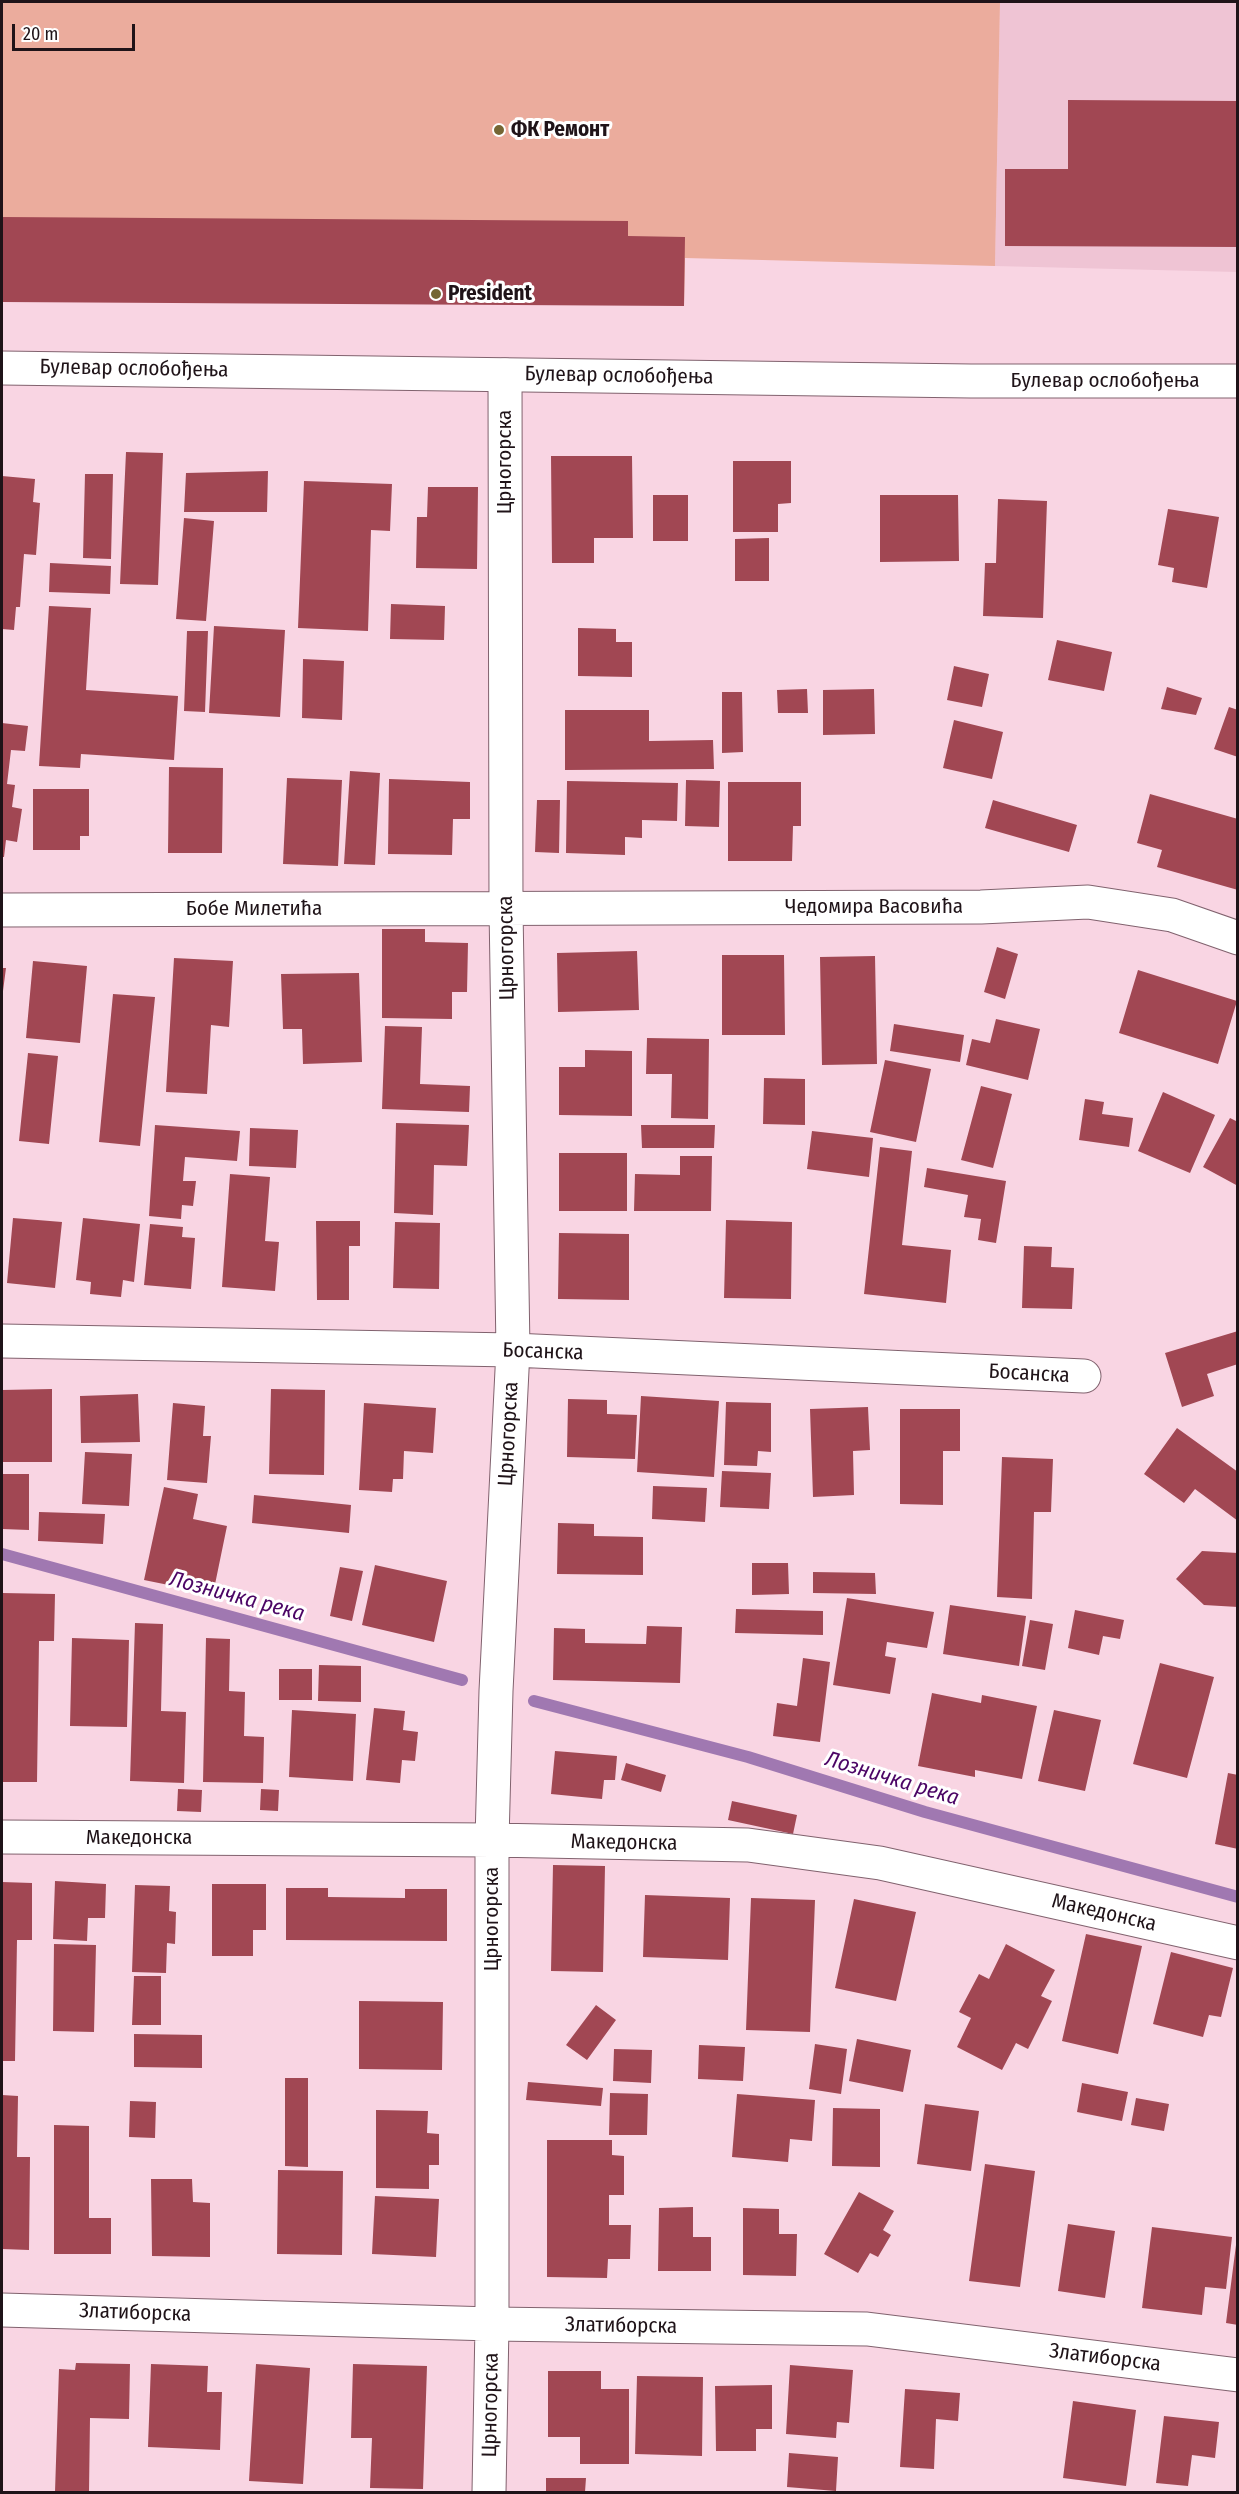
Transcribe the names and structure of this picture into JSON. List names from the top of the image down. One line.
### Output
{"streets":{"street":["Булевар ослобођења","Црногорска","Чедомира Васовића","Бобе Милетића","Босанска","Македонска","Златиборска"]},"crossings":[["Булевар ослобођења","Црногорска"],["Црногорска","Чедомира Васовића"],["Црногорска","Бобе Милетића"],["Црногорска","Босанска"],["Црногорска","Македонска"],["Црногорска","Златиборска"],["Чедомира Васовића","Бобе Милетића"]],"water":["Лозничка река"],"places":["ФК Ремонт","President"],"scale_bar":"20 m"}
